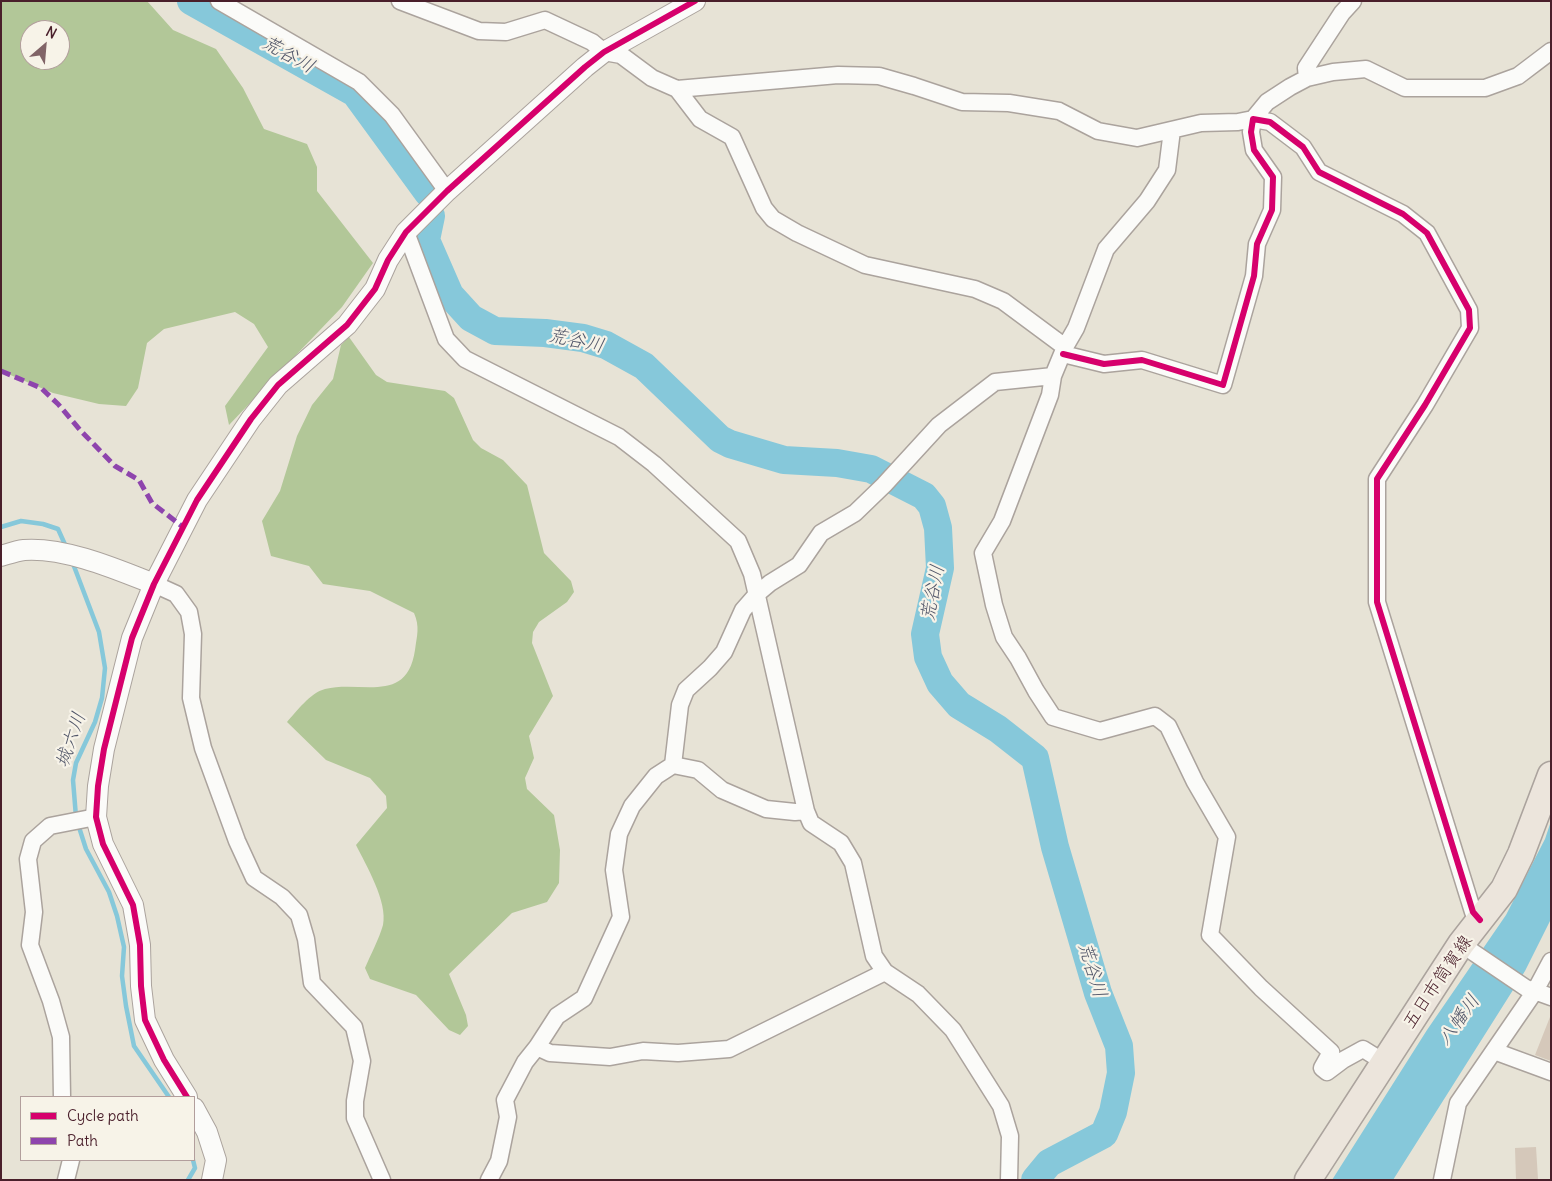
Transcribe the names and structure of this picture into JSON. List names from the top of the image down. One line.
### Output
{"streets":{"main road":["五日市筒賀線"]},"water":["荒谷川","城六川","八幡川"],"legend":["Cycle path","Path"],"north":"top right"}
